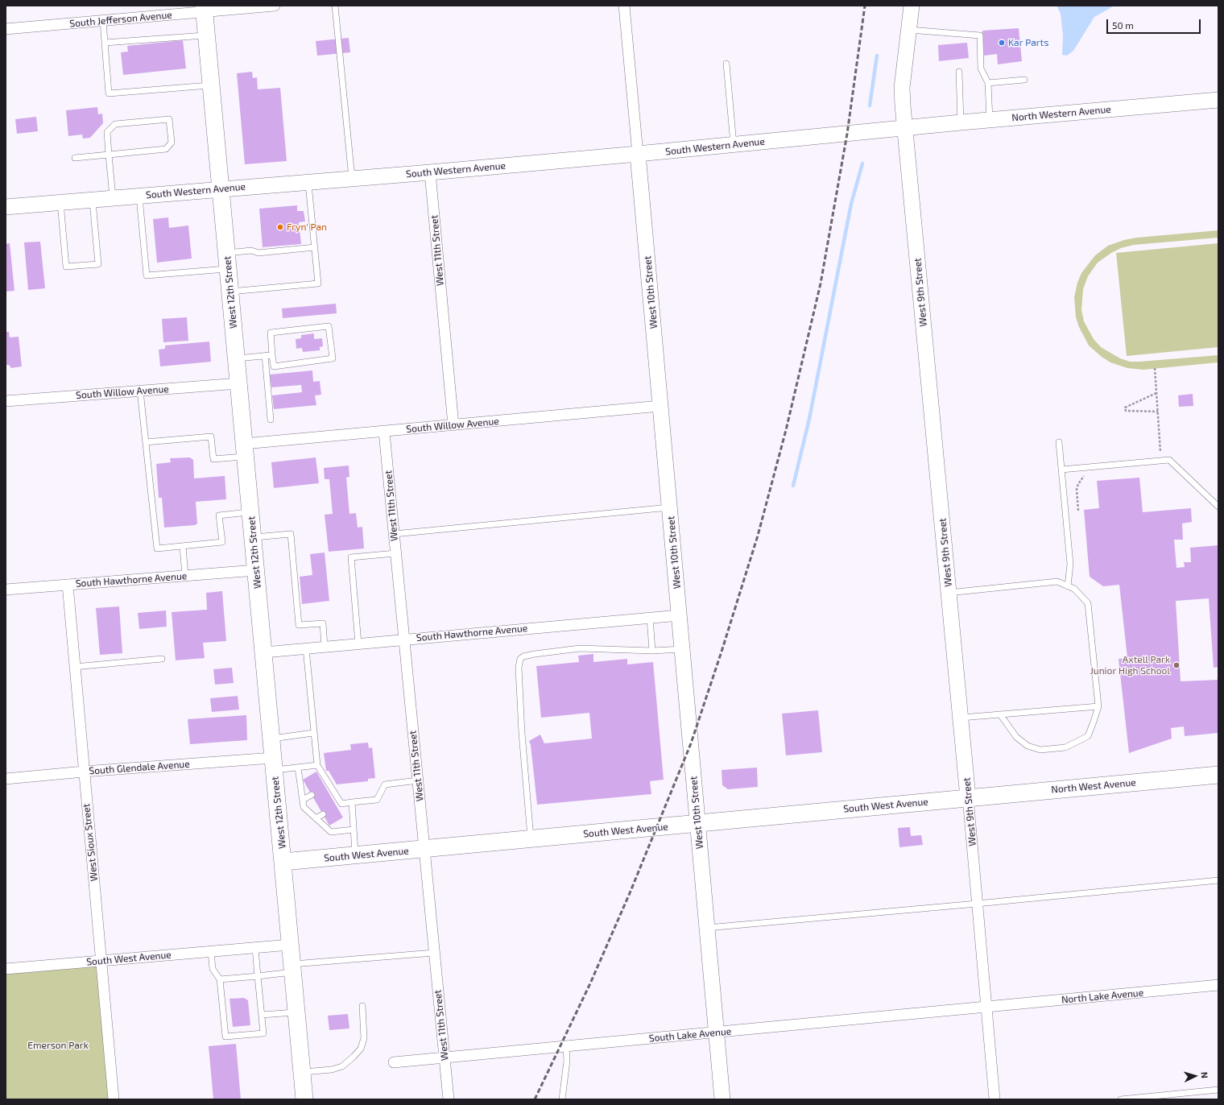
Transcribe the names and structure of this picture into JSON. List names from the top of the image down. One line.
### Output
{"streets":{"main road":["West 12th Street","North West Avenue","South West Avenue"],"street":["South Jefferson Avenue","North Western Avenue","South Western Avenue","West 11th Street","West 10th Street","West 9th Street","South Willow Avenue","South Hawthorne Avenue","South Glendale Avenue","West Sioux Street","North Lake Avenue","South Lake Avenue"]},"crossings":[["South Jefferson Avenue","West 12th Street"],["North Western Avenue","South Western Avenue"],["North Western Avenue","West 9th Street"],["South Western Avenue","West 11th Street"],["South Western Avenue","West 12th Street"],["South Western Avenue","West 10th Street"],["South Western Avenue","West 9th Street"],["West 11th Street","South Willow Avenue"],["West 11th Street","South Hawthorne Avenue"],["West 11th Street","South West Avenue"],["West 11th Street","South Lake Avenue"],["West 12th Street","South Willow Avenue"],["West 12th Street","South Hawthorne Avenue"],["West 12th Street","South Glendale Avenue"],["West 12th Street","South West Avenue"],["West 10th Street","South Willow Avenue"],["West 10th Street","South Hawthorne Avenue"],["West 10th Street","South West Avenue"],["West 10th Street","South Lake Avenue"],["West 9th Street","North West Avenue"],["West 9th Street","South West Avenue"],["West 9th Street","North Lake Avenue"],["West 9th Street","South Lake Avenue"],["South Hawthorne Avenue","West Sioux Street"],["South Glendale Avenue","West Sioux Street"],["North West Avenue","South West Avenue"],["South West Avenue","West Sioux Street"],["North Lake Avenue","South Lake Avenue"]],"parks":["Emerson Park"],"places":["Kar Parts","Fryn' Pan","Axtell Park Junior High School"],"scale_bar":"50 m","north":"right"}
